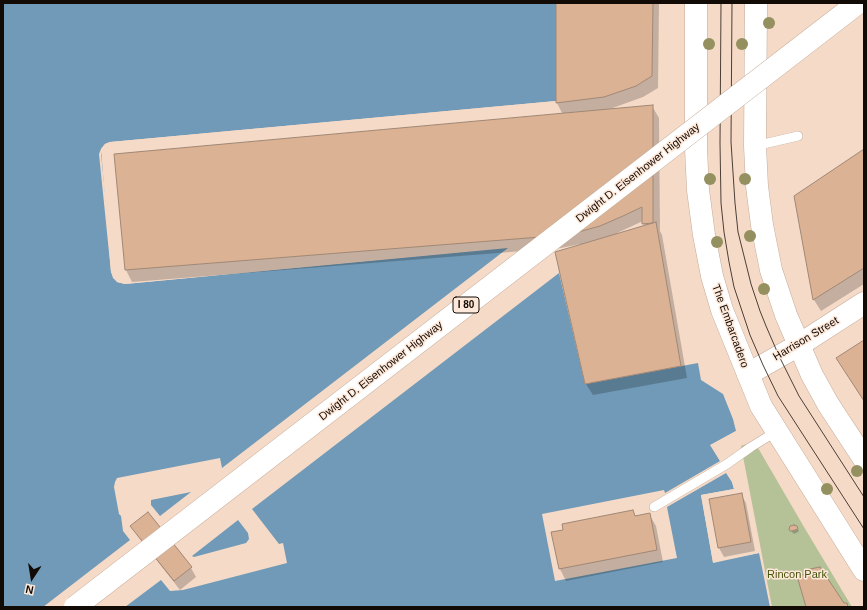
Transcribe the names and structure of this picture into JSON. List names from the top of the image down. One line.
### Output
{"streets":{"main road":["Dwight D. Eisenhower Highway","I 80","The Embarcadero","Harrison Street"]},"crossings":[["The Embarcadero","Harrison Street"]],"parks":["Rincon Park"],"north":"bottom"}
